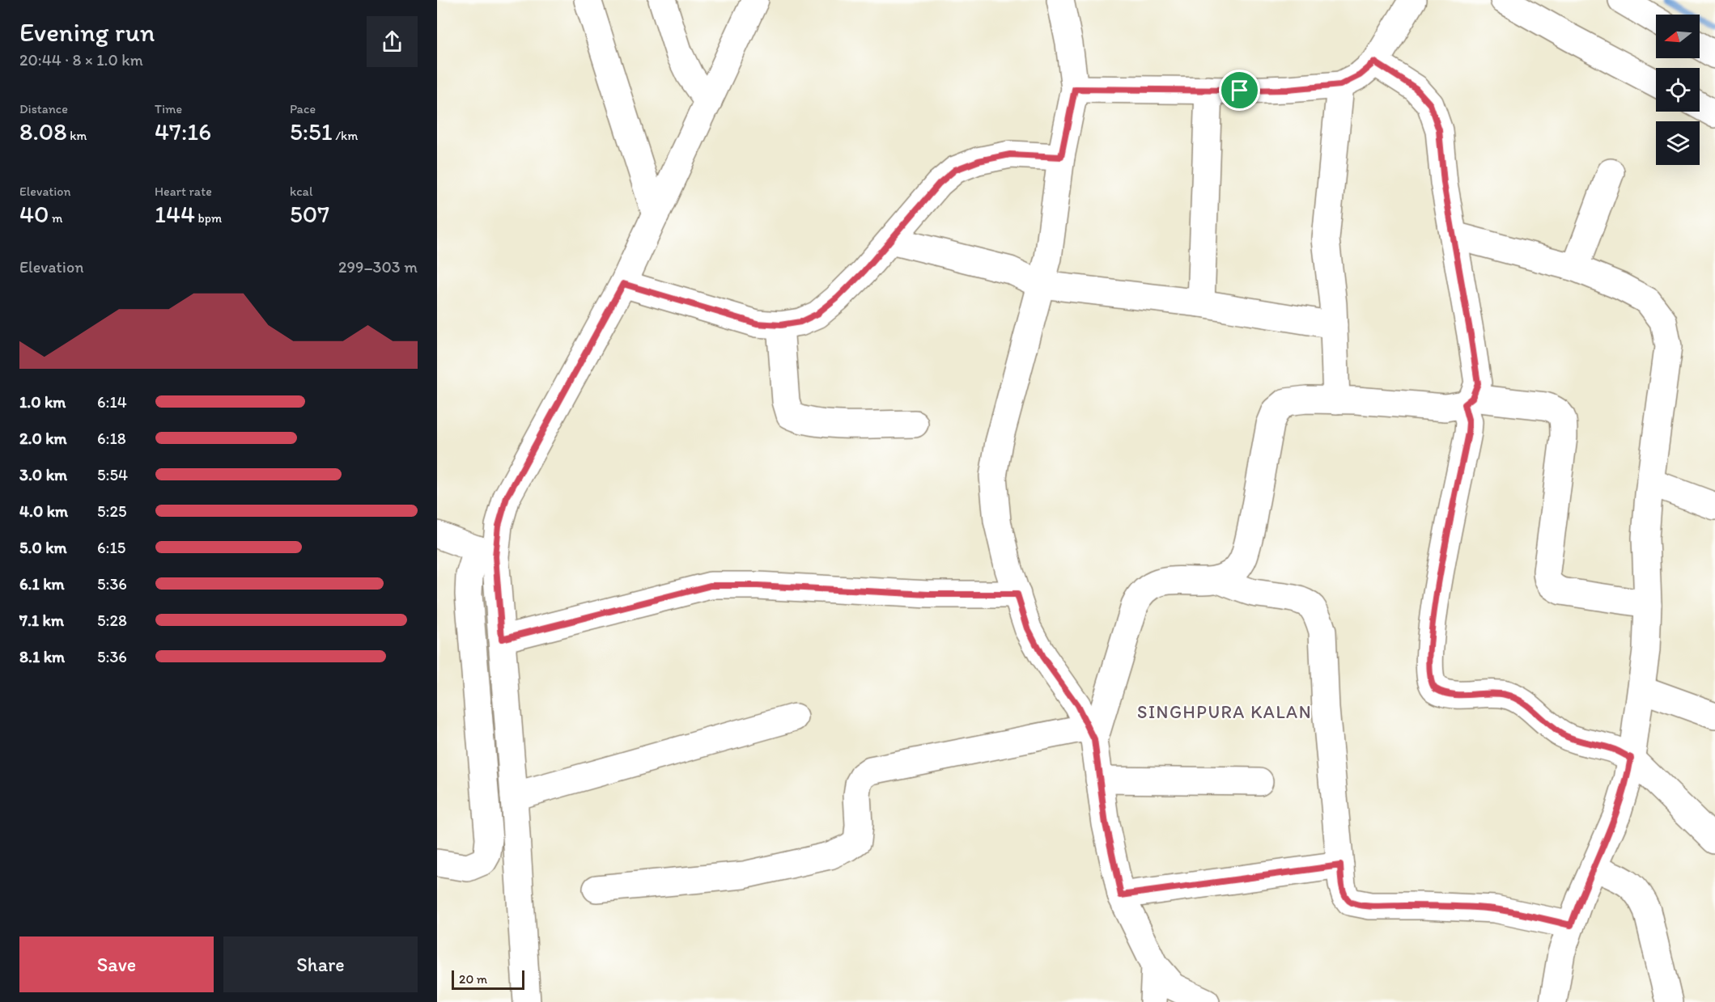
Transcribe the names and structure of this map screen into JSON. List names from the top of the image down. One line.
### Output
{"districts":["SINGHPURA KALAN"],"scale_bar":"20 m","north":"left","page":{"heading":["Evening run","20:44 · 8 × 1.0 km"],"stats":[["Distance","8.08 km"],["Time","47:16"],["Pace","5:51 /km"],["Elevation","40 m"],["Heart rate","144 bpm"],["kcal","507"]],"chart":["Elevation","299–303 m"],"list":[{"name":"1.0 km","note":"6:14"},{"name":"2.0 km","note":"6:18"},{"name":"3.0 km","note":"5:54"},{"name":"4.0 km","note":"5:25"},{"name":"5.0 km","note":"6:15"},{"name":"6.1 km","note":"5:36"},{"name":"7.1 km","note":"5:28"},{"name":"8.1 km","note":"5:36"}],"buttons":["Save","Share"],"scale":"20 m"}}
